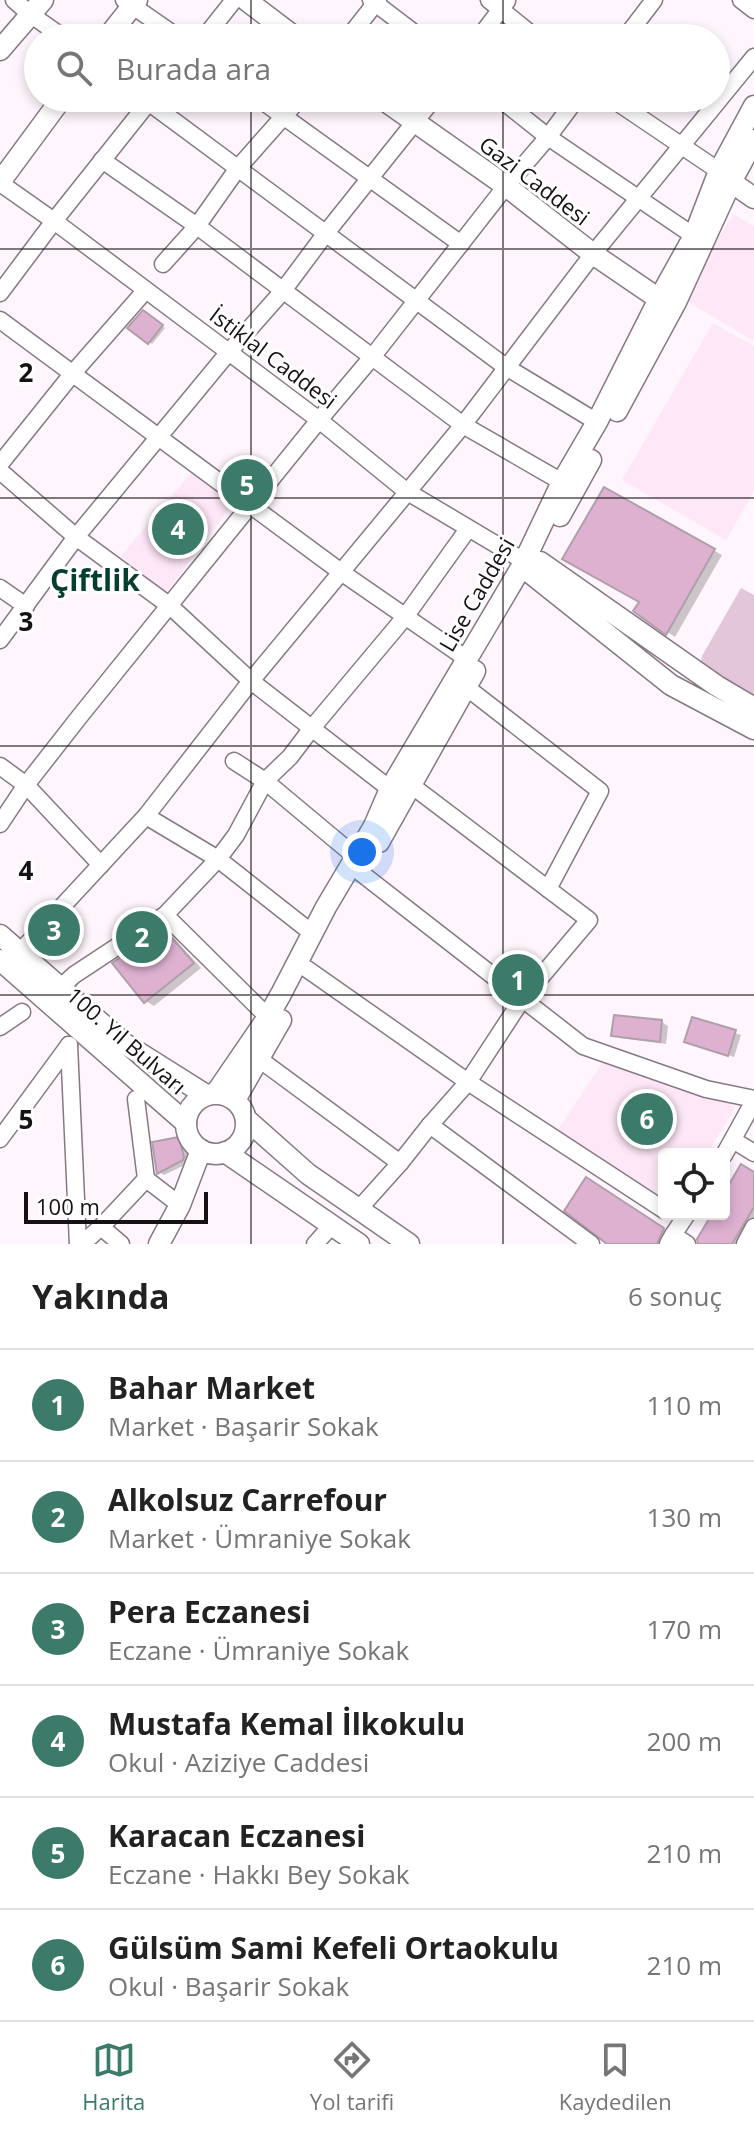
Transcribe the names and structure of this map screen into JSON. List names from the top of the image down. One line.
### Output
{"streets":{"main road":["Gazi Caddesi","İstiklal Caddesi","Lise Caddesi","100. Yıl Bulvarı"]},"crossings":[["Gazi Caddesi","Lise Caddesi"],["İstiklal Caddesi","Lise Caddesi"],["Lise Caddesi","100. Yıl Bulvarı"]],"districts":["Çiftlik"],"scale_bar":"100 m","page":{"search":"Burada ara","pins":["5","4","3","2","1","6"],"scale":"100 m","heading":["Yakında","6 sonuç"],"list":[{"mark":"1","name":"Bahar Market","note":"Market · Başarir Sokak","value":"110 m"},{"mark":"2","name":"Alkolsuz Carrefour","note":"Market · Ümraniye Sokak","value":"130 m"},{"mark":"3","name":"Pera Eczanesi","note":"Eczane · Ümraniye Sokak","value":"170 m"},{"mark":"4","name":"Mustafa Kemal İlkokulu","note":"Okul · Aziziye Caddesi","value":"200 m"},{"mark":"5","name":"Karacan Eczanesi","note":"Eczane · Hakkı Bey Sokak","value":"210 m"},{"mark":"6","name":"Gülsüm Sami Kefeli Ortaokulu","note":"Okul · Başarir Sokak","value":"210 m"}],"nav":["Harita","Yol tarifi","Kaydedilen"]},"grid":{"rows":["2","3","4","5"]}}
